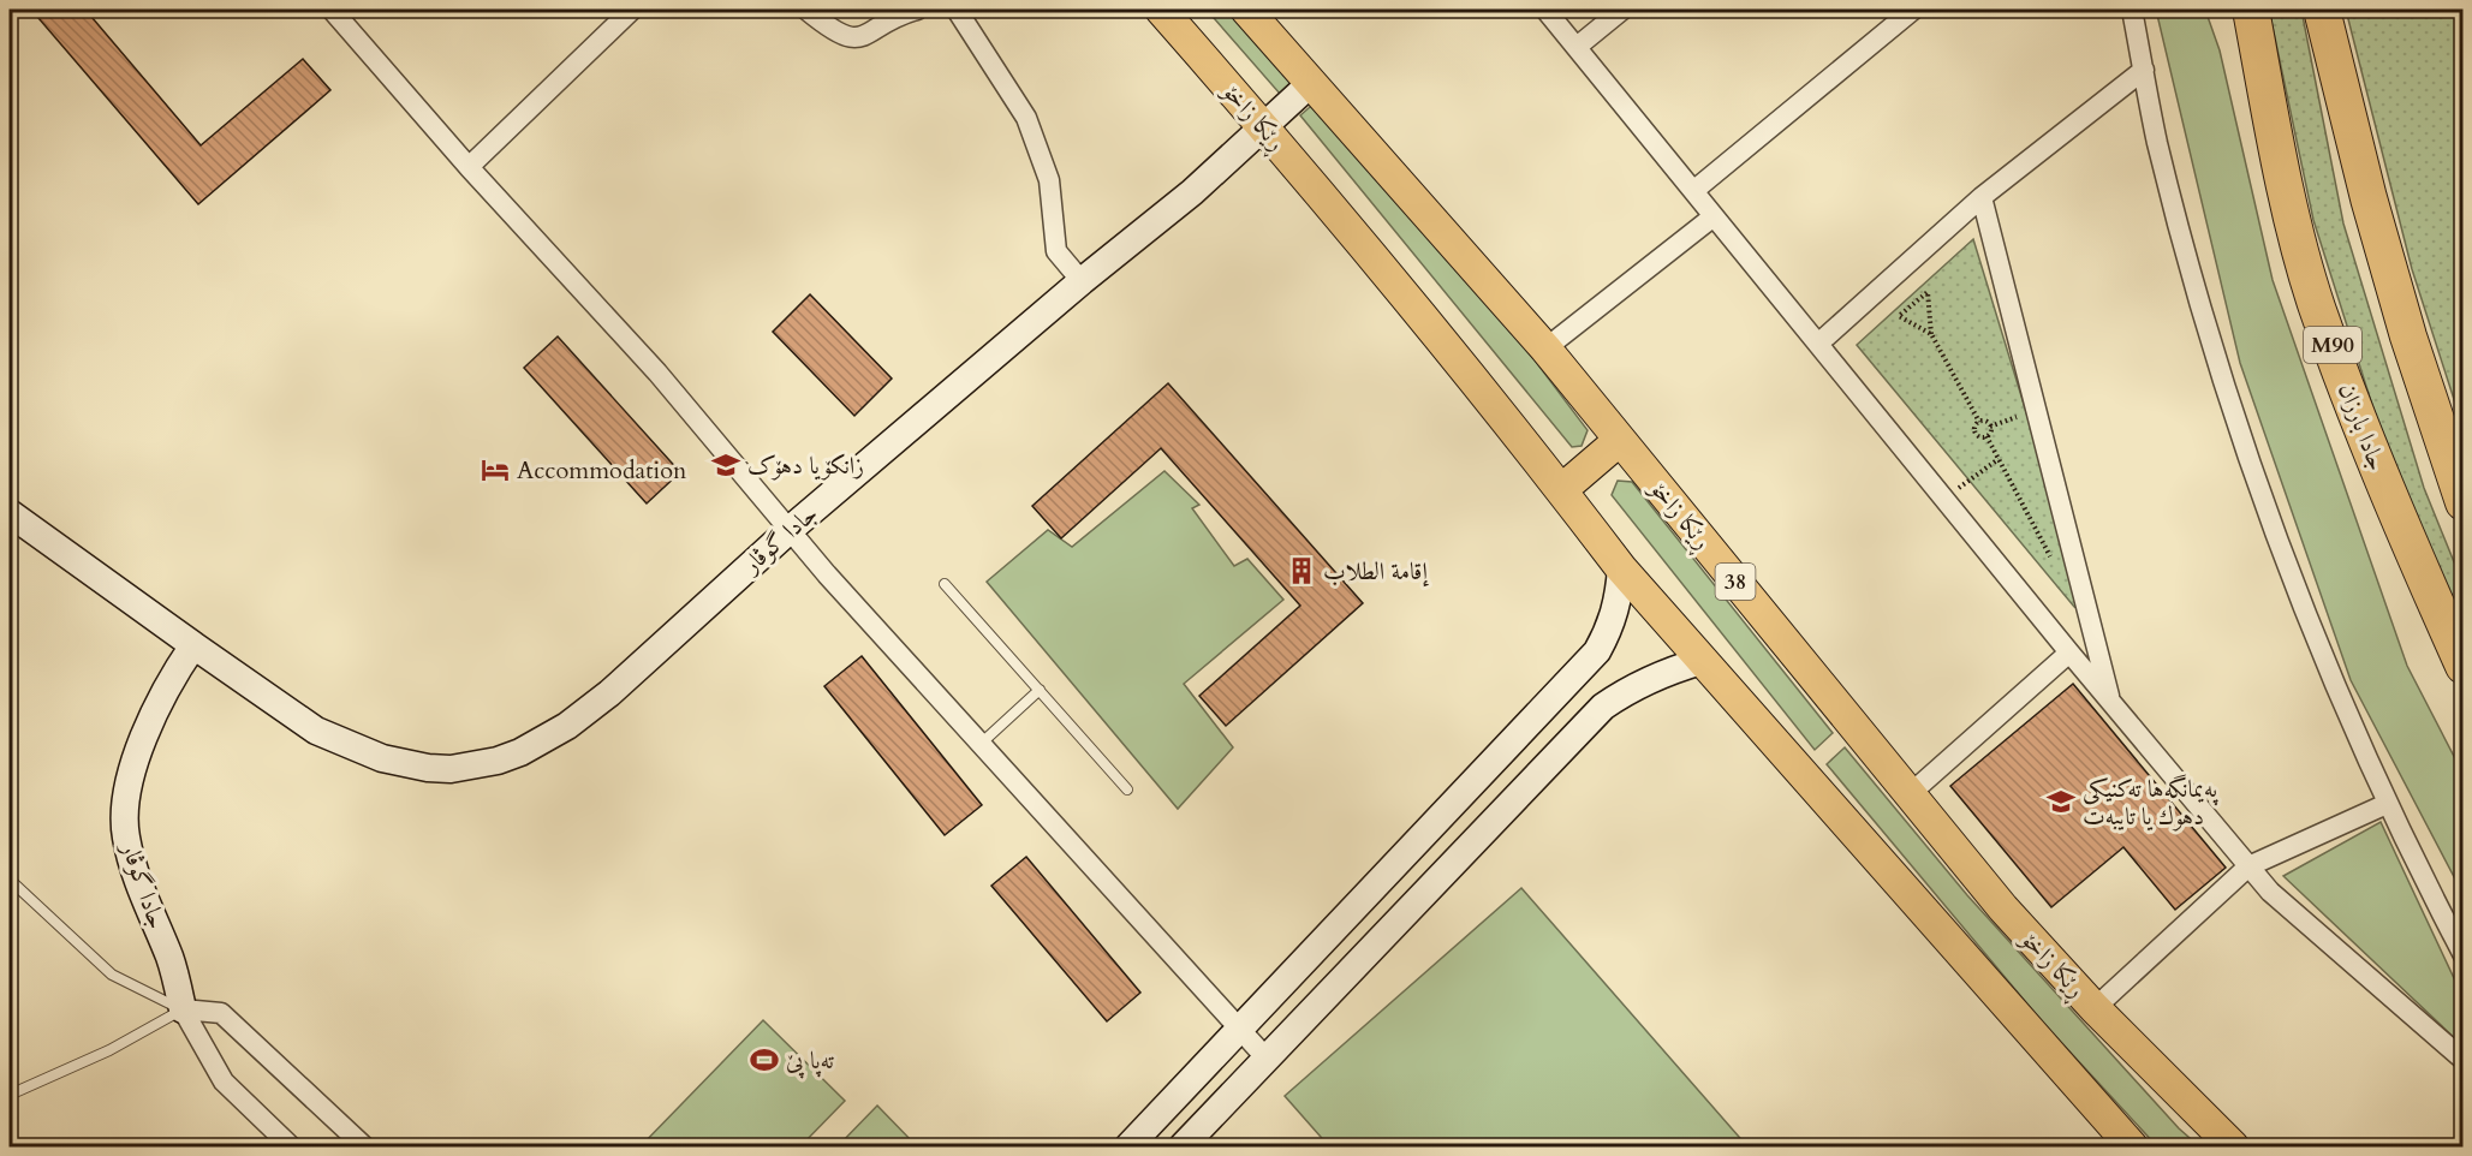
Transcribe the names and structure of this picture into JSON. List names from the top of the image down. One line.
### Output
{"streets":{"highway":["M90","جادا بارزان"],"main road":["ڕێکا زاخۆ","38"],"street":["جادا گوڤار"]},"crossings":[["ڕێکا زاخۆ","جادا گوڤار"]],"places":{"school or university":["زانکۆیا دهۆک","پەیمانگەها تەکنیکی دهوك یا تایبەت"],"hotel":["Accommodation"],"building":["إقامة الطلاب"],"sports":["تەپا پێ"]}}
